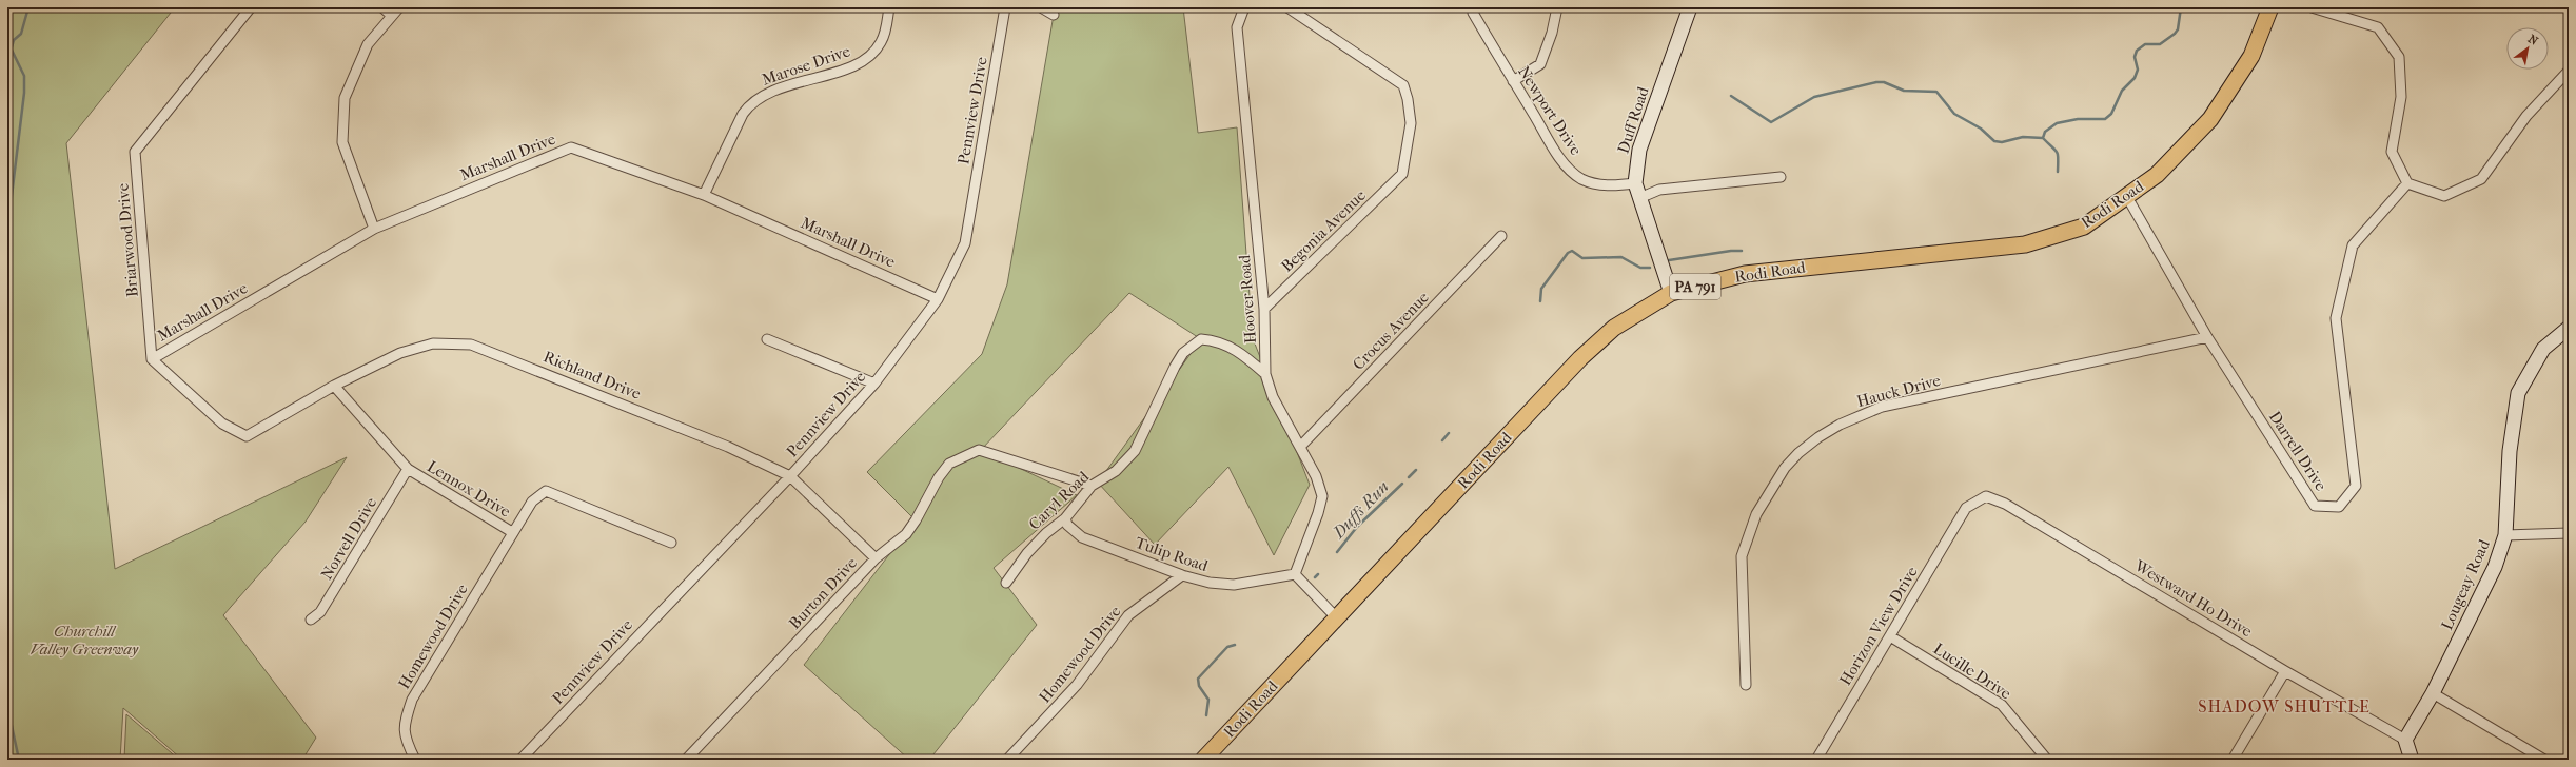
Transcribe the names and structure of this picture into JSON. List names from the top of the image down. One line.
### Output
{"streets":{"main road":["Rodi Road","PA 791"],"street":["Marose Drive","Pennview Drive","Newport Drive","Duff Road","Marshall Drive","Begonia Avenue","Briarwood Drive","Hoover Road","Crocus Avenue","Richland Drive","Hauck Drive","Darrell Drive","Lennox Drive","Caryl Road","Norvell Drive","Tulip Road","Lougeay Road","Burton Drive","Westward Ho Drive","Horizon View Drive","Homewood Drive","Lucille Drive"]},"crossings":[["Marose Drive","Marshall Drive"],["Pennview Drive","Marshall Drive"],["Pennview Drive","Richland Drive"],["Newport Drive","Duff Road"],["Duff Road","Rodi Road"],["Marshall Drive","Briarwood Drive"],["Marshall Drive","Richland Drive"],["Rodi Road","Darrell Drive"],["Begonia Avenue","Hoover Road"],["Briarwood Drive","Richland Drive"],["Hoover Road","Crocus Avenue"],["Hoover Road","Caryl Road"],["Hoover Road","Tulip Road"],["Richland Drive","Lennox Drive"],["Richland Drive","Burton Drive"],["Hauck Drive","Darrell Drive"],["Lennox Drive","Norvell Drive"],["Lennox Drive","Homewood Drive"],["Caryl Road","Tulip Road"],["Caryl Road","Burton Drive"],["Tulip Road","Homewood Drive"],["Lougeay Road","Westward Ho Drive"],["Westward Ho Drive","Horizon View Drive"],["Horizon View Drive","Lucille Drive"]],"districts":["SHADOW SHUTTLE"],"water":["Duffs Run"],"parks":["Churchill Valley Greenway"],"north":"top right"}
